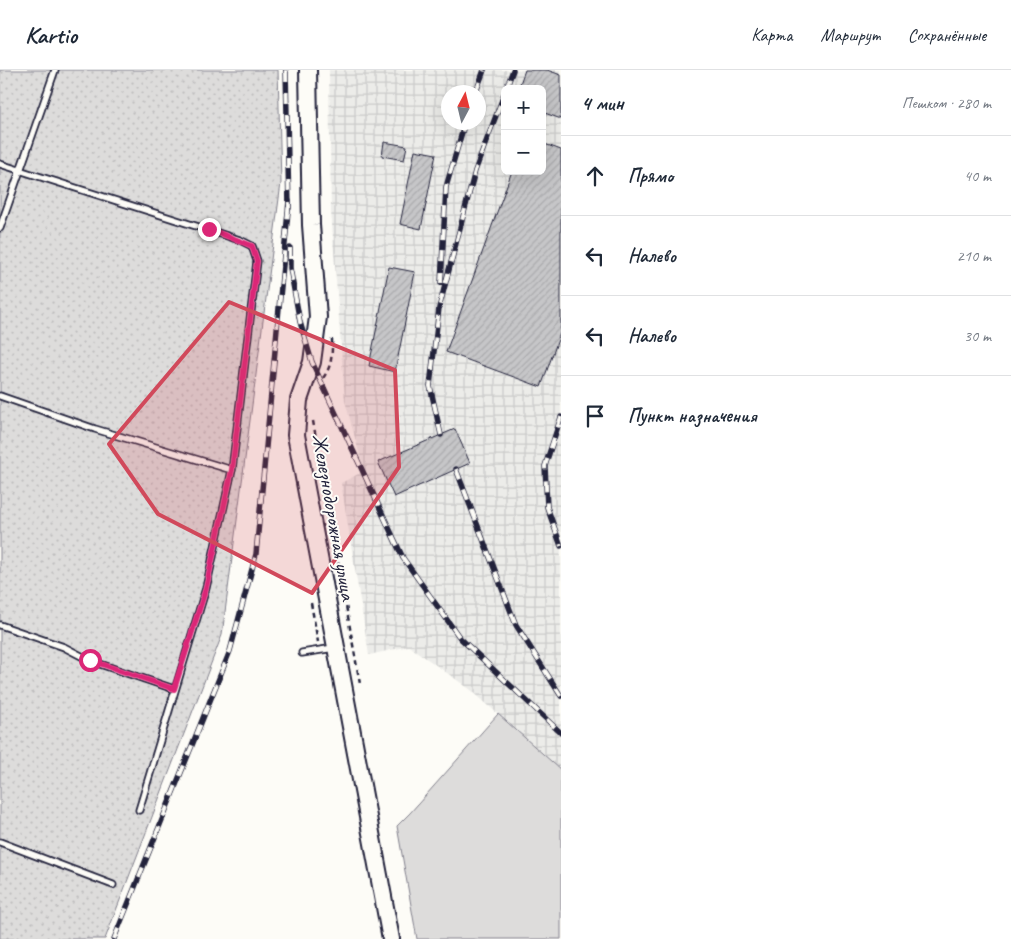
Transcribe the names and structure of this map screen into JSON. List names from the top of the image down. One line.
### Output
{"streets":{"street":["Железнодорожная улица"]},"north":"top","page":{"header":"Kartio","nav":["Карта","Маршрут","Сохранённые"],"heading":["4 мин","Пешком · 280 m"],"map_buttons":["+","−"],"list":[["Прямо","40 m"],["Налево","210 m"],["Налево","30 m"],"Пункт назначения"]}}
